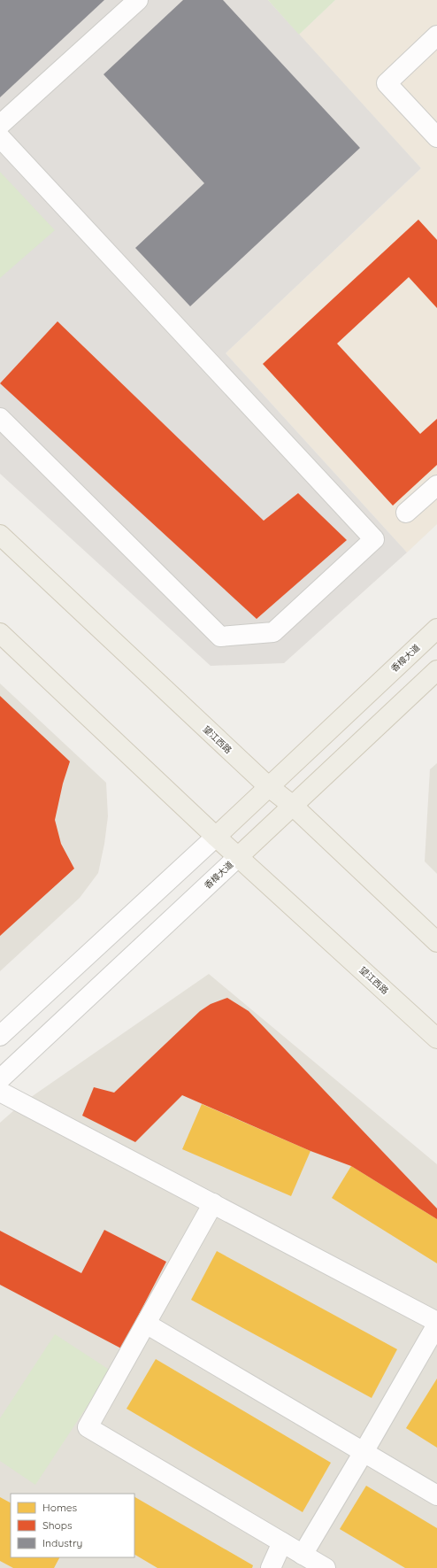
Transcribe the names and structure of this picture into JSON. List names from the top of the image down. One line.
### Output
{"streets":{"main road":["香樟大道","望江西路"]},"crossings":[["香樟大道","望江西路"]],"legend":["Homes","Shops","Industry"]}
